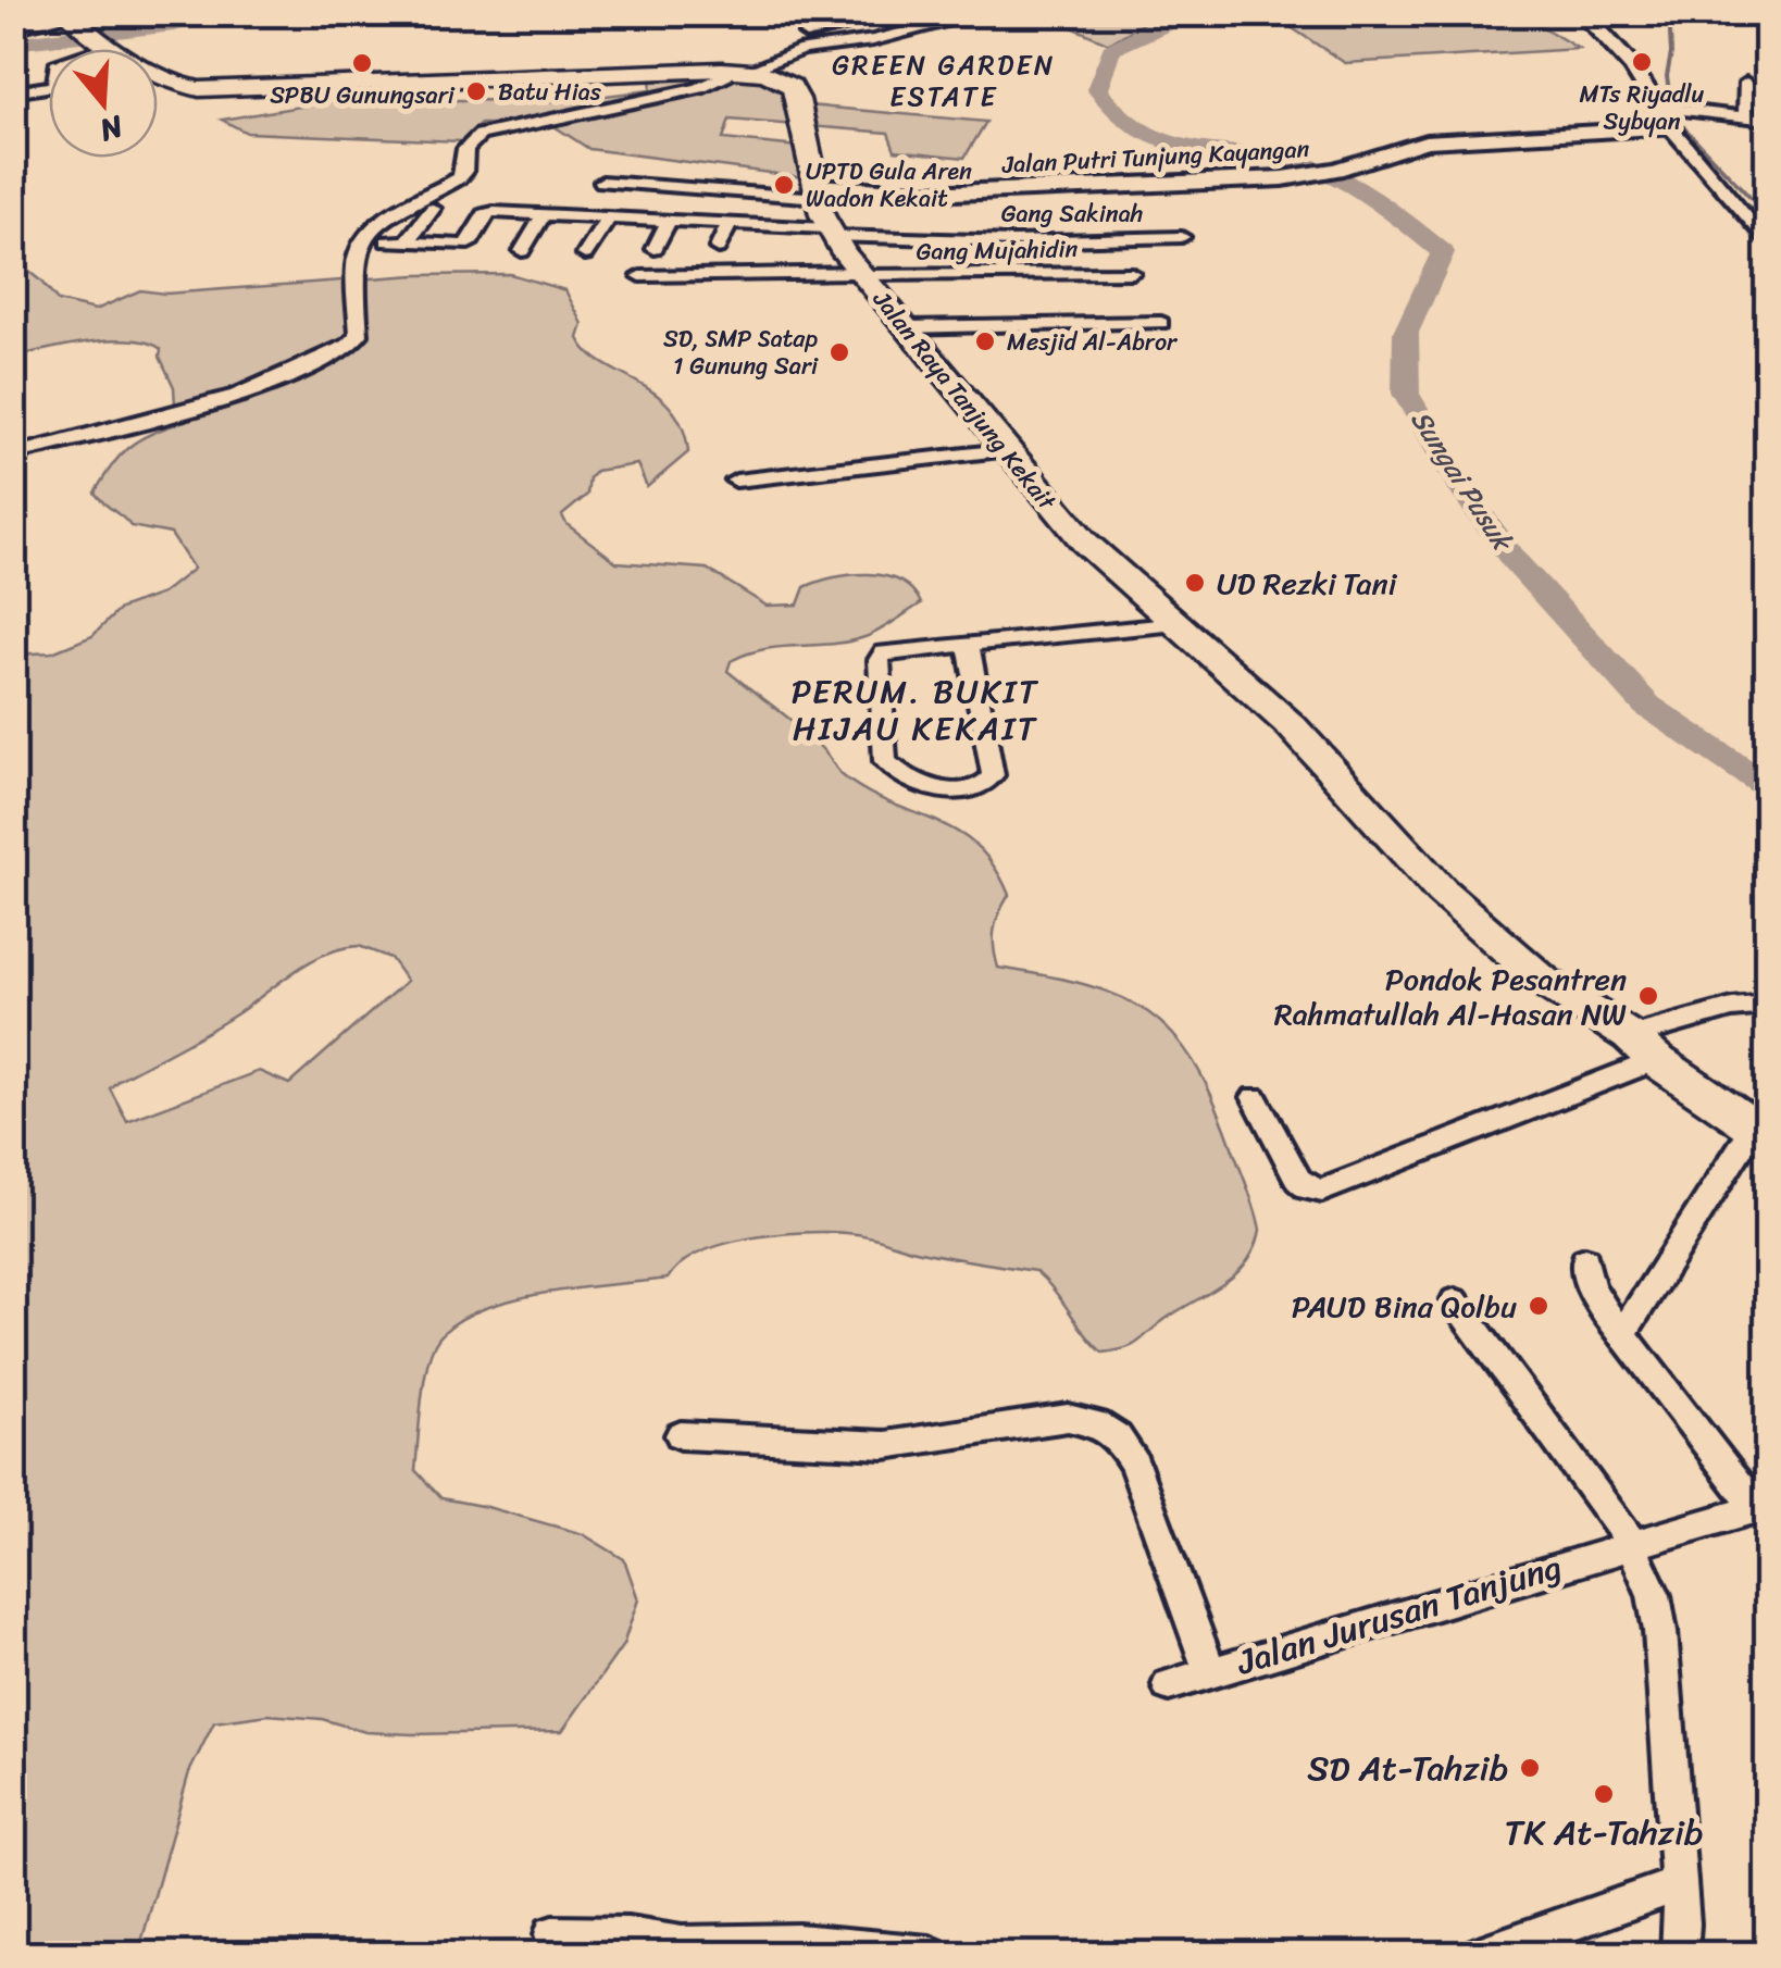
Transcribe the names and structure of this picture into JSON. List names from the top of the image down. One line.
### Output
{"streets":{"main road":["Jalan Raya Tanjung Kekait"],"street":["Jalan Putri Tunjung Kayangan","Gang Sakinah","Gang Mujahidin","Jalan Jurusan Tanjung"]},"crossings":[["Jalan Putri Tunjung Kayangan","Jalan Raya Tanjung Kekait"],["Gang Sakinah","Jalan Raya Tanjung Kekait"],["Gang Mujahidin","Jalan Raya Tanjung Kekait"]],"districts":["GREEN GARDEN ESTATE","PERUM. BUKIT HIJAU KEKAIT"],"water":["Sungai Pusuk"],"places":["MTs Riyadlu Sybyan","SPBU Gunungsari","Batu Hias","UPTD Gula Aren Wadon Kekait","Mesjid Al-Abror","SD, SMP Satap 1 Gunung Sari","UD Rezki Tani","Pondok Pesantren Rahmatullah Al-Hasan NW","PAUD Bina Qolbu","SD At-Tahzib","TK At-Tahzib"],"north":"bottom"}
